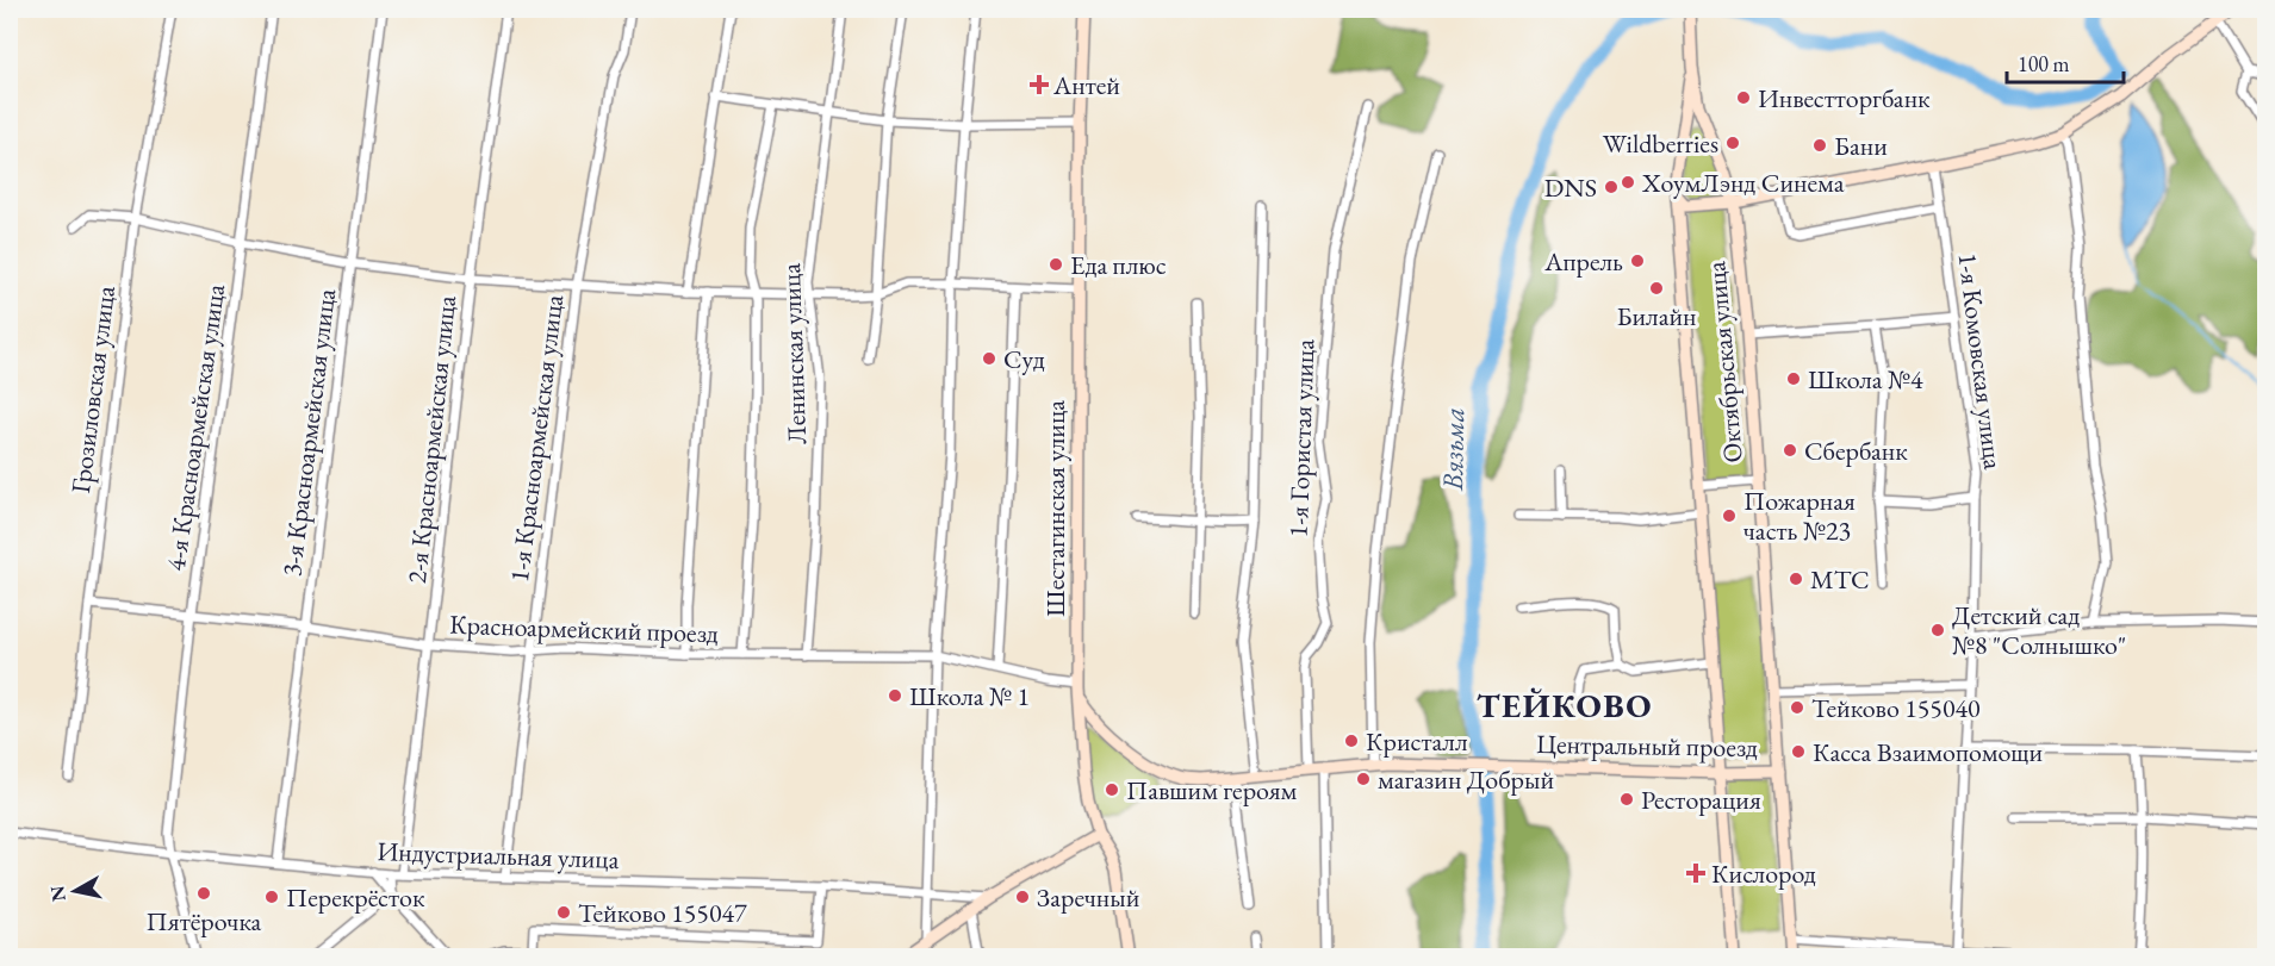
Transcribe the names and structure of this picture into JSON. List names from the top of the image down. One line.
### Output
{"streets":{"street":["Ленинская улица","1-я Комовская улица","Октябрьская улица","Грозиловская улица","4-я Красноармейская улица","3-я Красноармейская улица","1-я Красноармейская улица","1-я Гористая улица","2-я Красноармейская улица","Шестагинская улица","Красноармейский проезд","Центральный проезд","Индустриальная улица"]},"crossings":[["Ленинская улица","Красноармейский проезд"],["Октябрьская улица","Центральный проезд"],["Грозиловская улица","Красноармейский проезд"],["4-я Красноармейская улица","Красноармейский проезд"],["4-я Красноармейская улица","Индустриальная улица"],["3-я Красноармейская улица","Красноармейский проезд"],["3-я Красноармейская улица","Индустриальная улица"],["1-я Красноармейская улица","Красноармейский проезд"],["1-я Красноармейская улица","Индустриальная улица"],["2-я Красноармейская улица","Красноармейский проезд"],["2-я Красноармейская улица","Индустриальная улица"],["Шестагинская улица","Красноармейский проезд"]],"districts":["ТЕЙКОВО"],"water":["Вязьма"],"places":{"health":["Антей","Кислород"],"other":["Инвестторгбанк","Wildberries","Бани","ХоумЛэнд Синема","DNS","Апрель","Еда плюс","Билайн","Суд","Школа №4","Сбербанк","Пожарная часть №23","МТС","Детский сад №8 \"Солнышко\"","Школа № 1","Тейково 155040","Кристалл","Касса Взаимопомощи","магазин Добрый","Павшим героям","Ресторация","Пятёрочка","Перекрёсток","Заречный","Тейково 155047"]},"scale_bar":"100 m","north":"left"}
